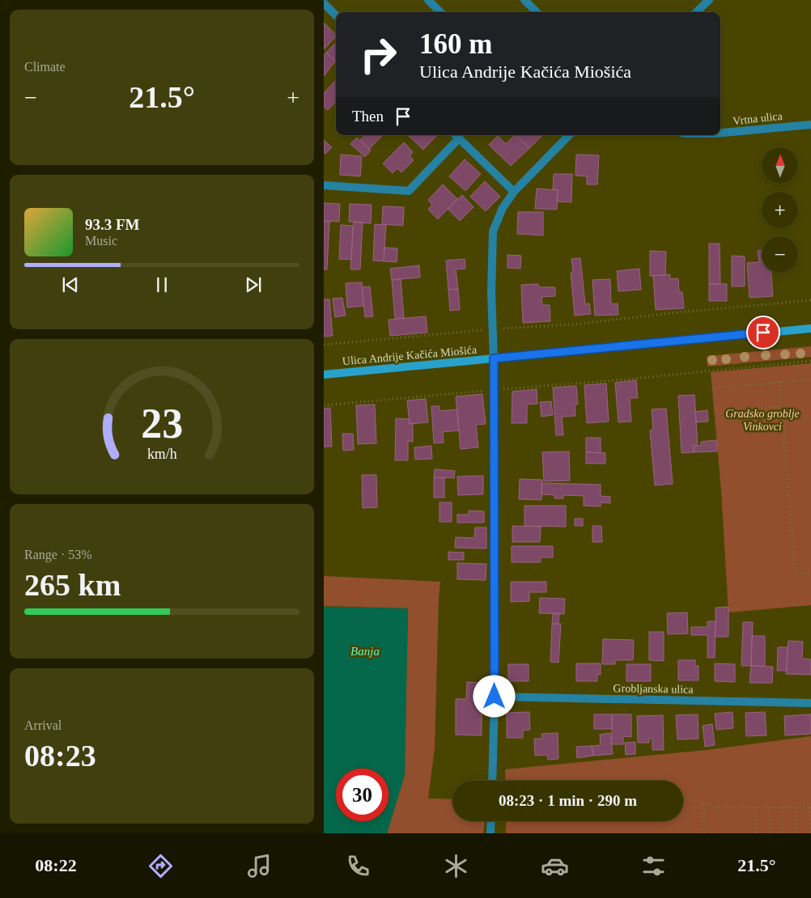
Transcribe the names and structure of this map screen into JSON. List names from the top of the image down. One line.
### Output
{"streets":{"main road":["Ulica Andrije Kačića Miošića"],"street":["Vrtna ulica","Grobljanska ulica"]},"water":["Banja"],"parks":["Gradsko groblje Vinkovci"],"north":"top","page":{"tile":["Climate",["Range · 53%","265 km"],["Arrival","08:23"]],"turn":["160 m","Ulica Andrije Kačića Miošića"],"heat":["−","21.5°","+"],"then":"Then","map_buttons":["+","−"],"song":["93.3 FM","Music"],"limit":"30","trip":"08:23 · 1 min · 290 m","tabs":["08:22","21.5°"],"gauge":["23","km/h"]}}
